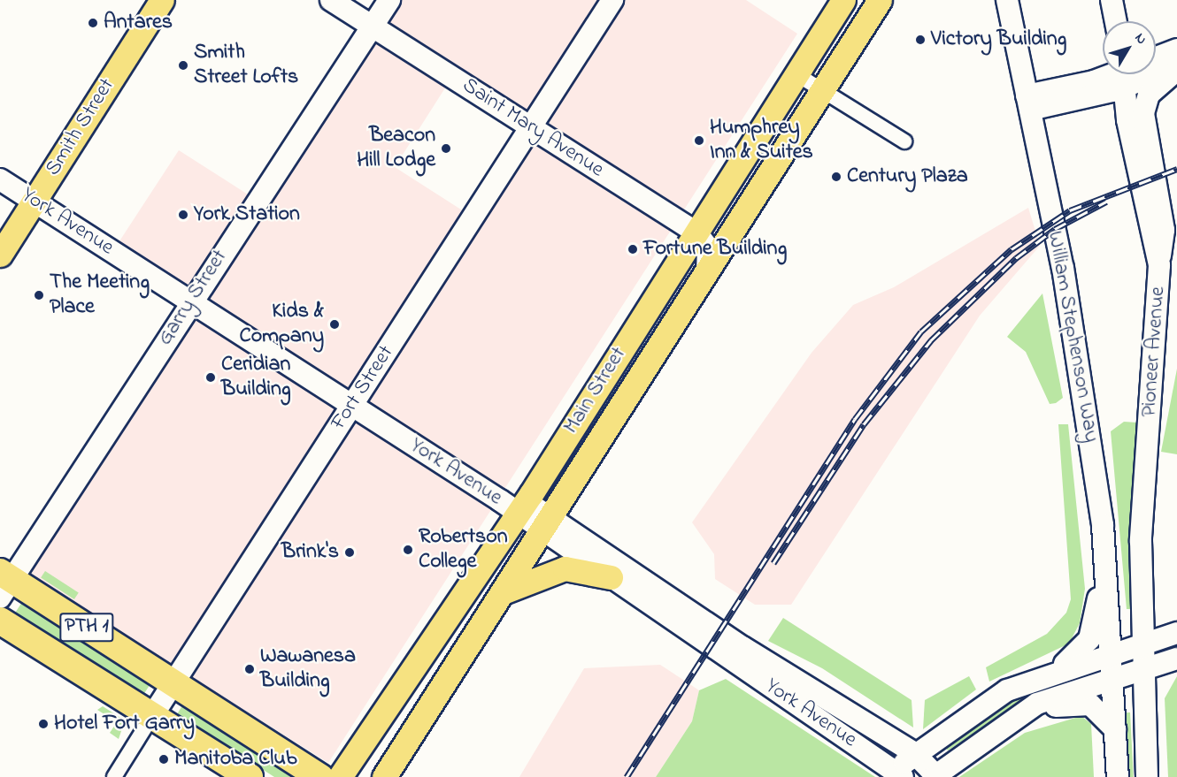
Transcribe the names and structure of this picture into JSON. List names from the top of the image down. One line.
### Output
{"streets":{"highway":["PTH 1"],"main road":["Smith Street","Saint Mary Avenue","York Avenue","Garry Street","William Stephenson Way","Pioneer Avenue","Fort Street","Main Street"]},"crossings":[["Smith Street","York Avenue"],["Saint Mary Avenue","Garry Street"],["Saint Mary Avenue","Fort Street"],["Saint Mary Avenue","Main Street"],["York Avenue","Garry Street"],["York Avenue","Fort Street"],["York Avenue","Main Street"],["Garry Street","PTH 1"],["Fort Street","PTH 1"]],"places":["Antares","Victory Building","Smith Street Lofts","Humphrey Inn & Suites","Beacon Hill Lodge","Century Plaza","York Station","Fortune Building","The Meeting Place","Kids & Company","Ceridian Building","Robertson College","Brink's","Wawanesa Building","Hotel Fort Garry","Manitoba Club"],"north":"top right"}
